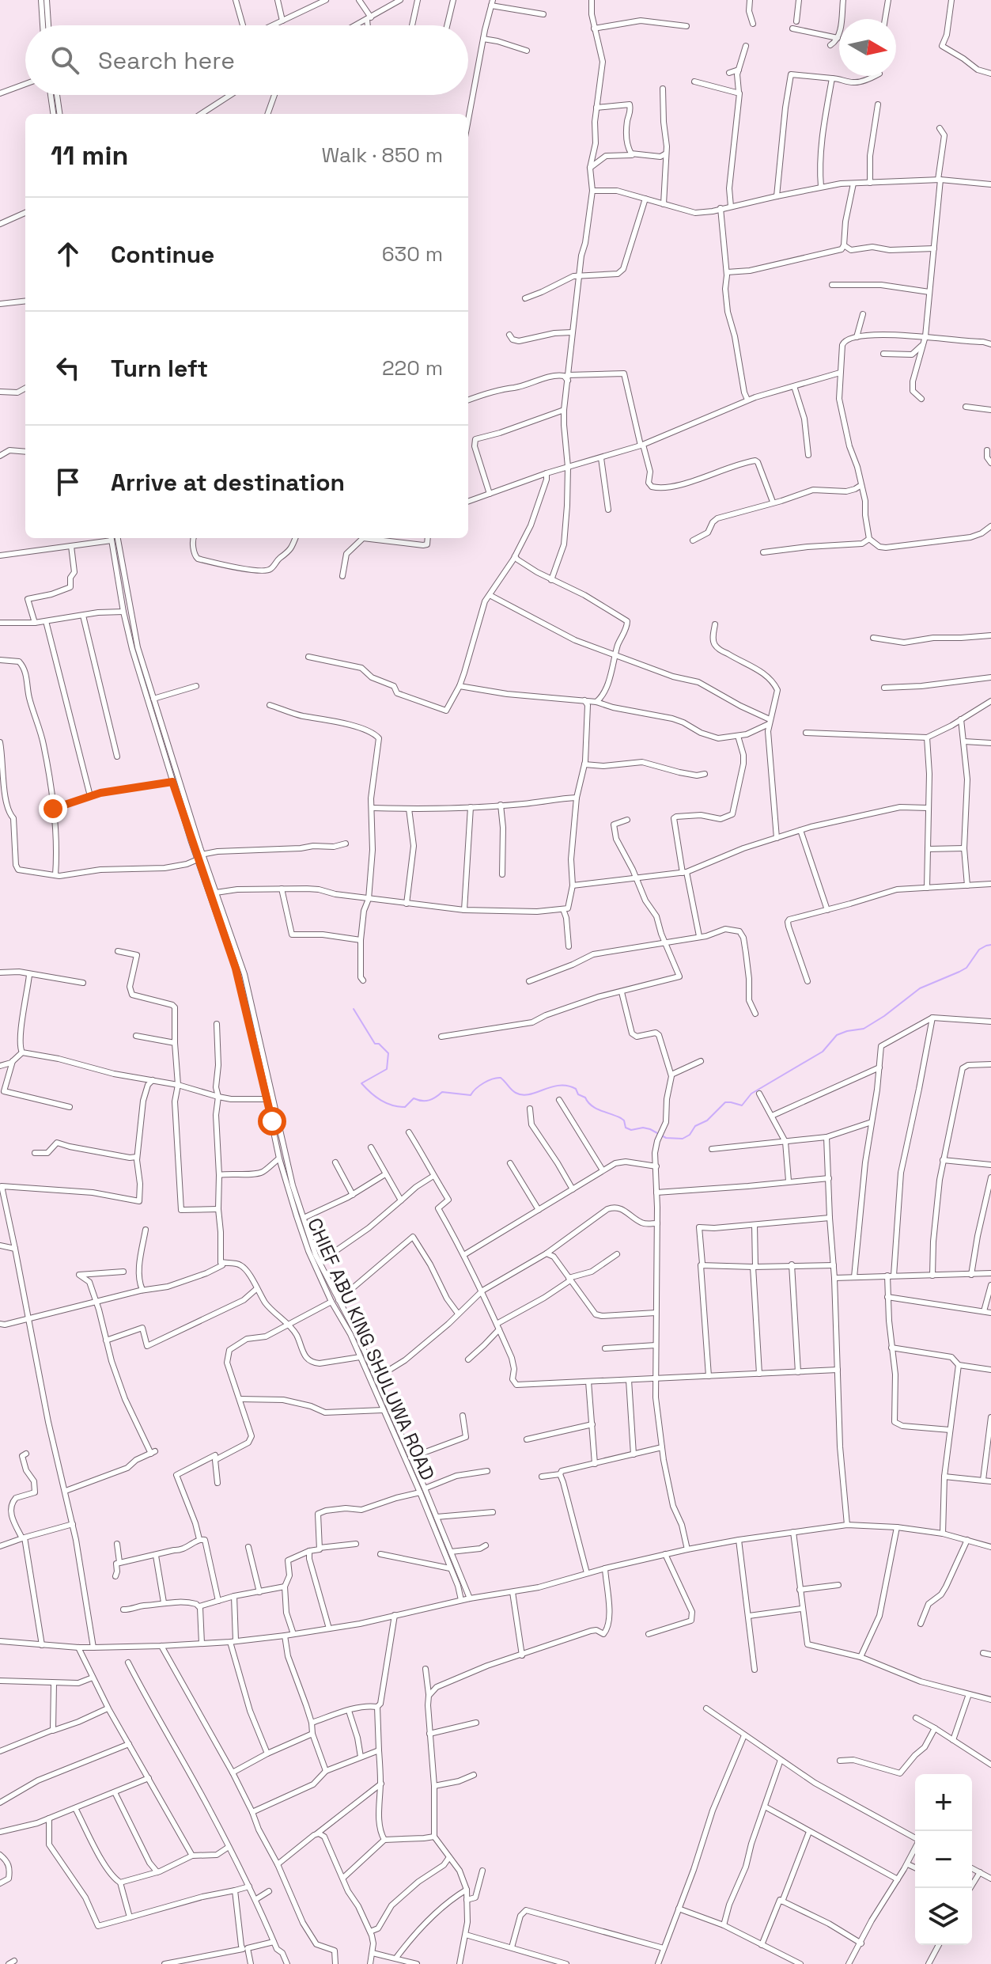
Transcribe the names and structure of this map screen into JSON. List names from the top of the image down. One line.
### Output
{"streets":{"street":["CHIEF ABU KING SHULUWA ROAD"]},"north":"right","page":{"search":"Search here","heading":["11 min","Walk · 850 m"],"list":[["Continue","630 m"],["Turn left","220 m"],"Arrive at destination"],"map_buttons":["+","−"]}}
